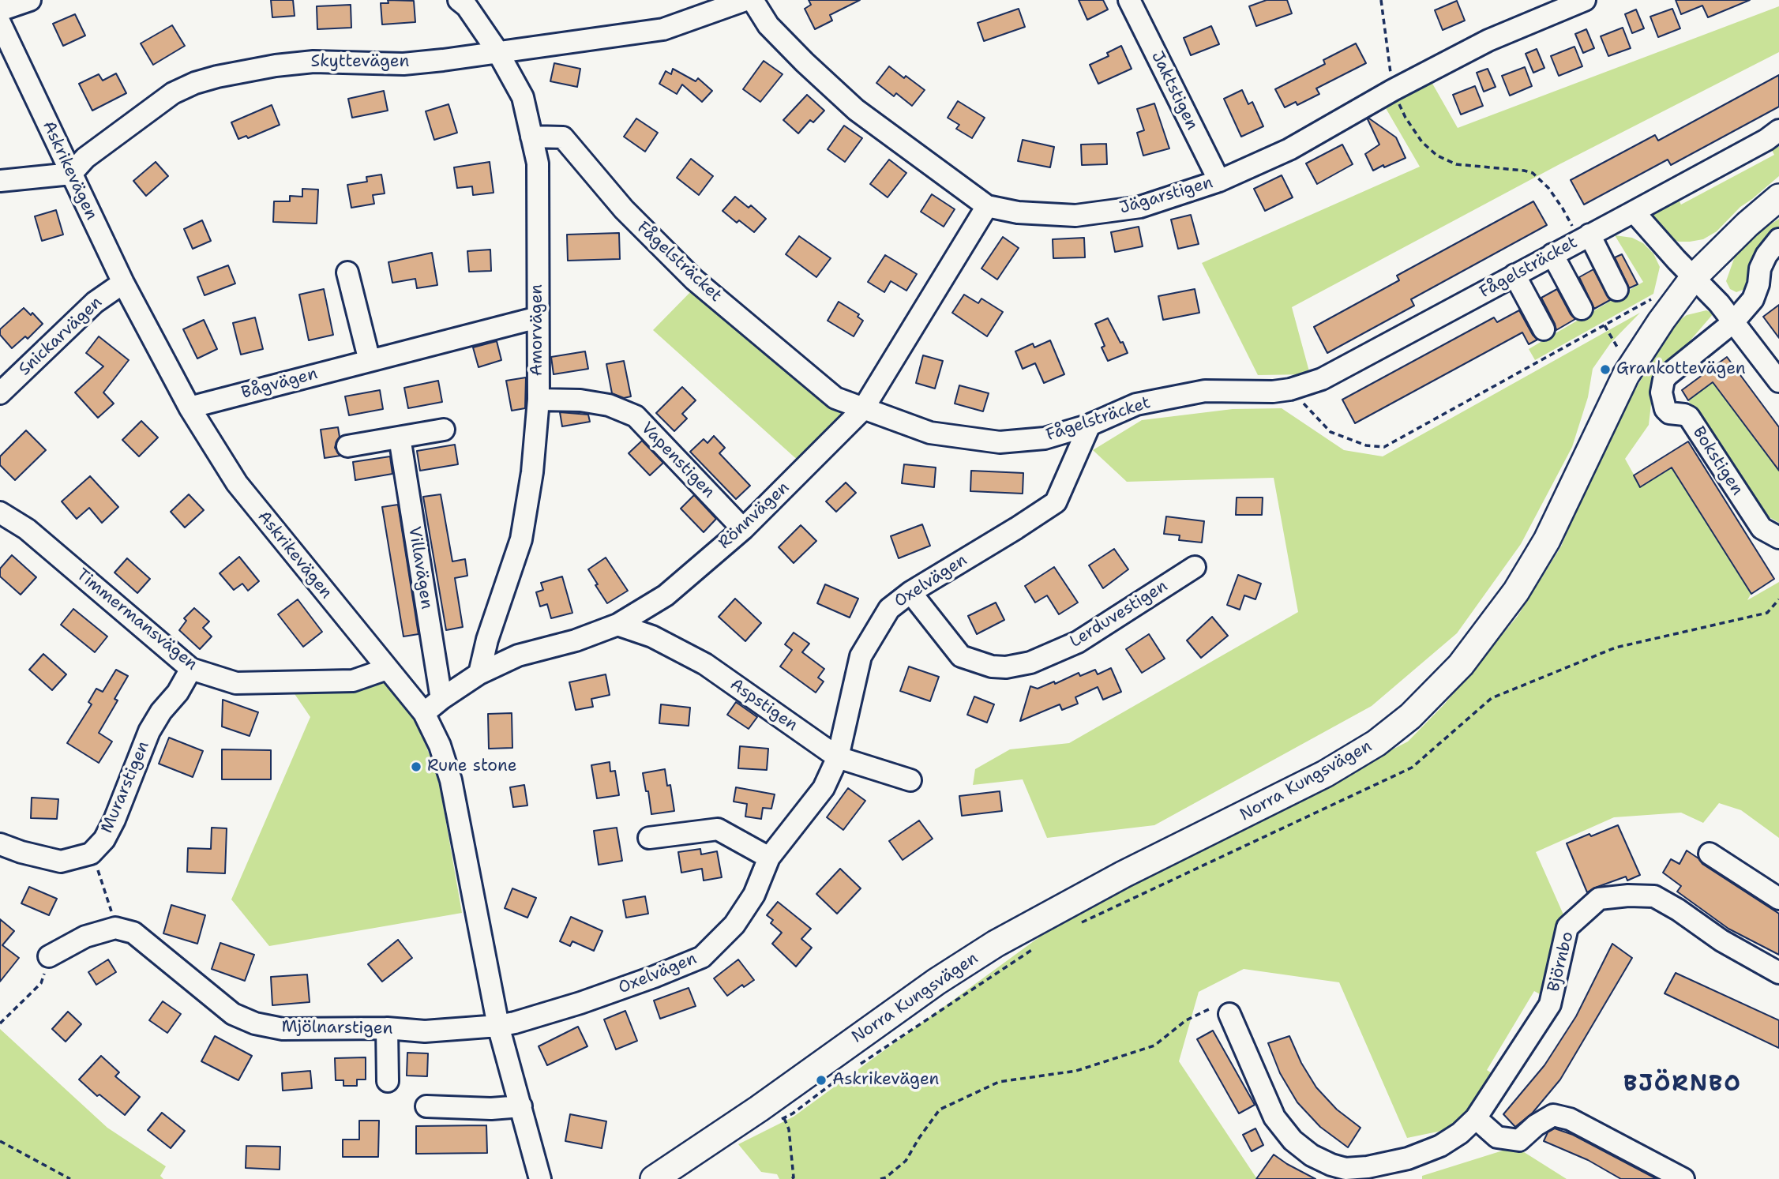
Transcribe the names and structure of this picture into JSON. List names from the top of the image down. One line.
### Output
{"streets":{"main road":["Norra Kungsvägen"],"street":["Skyttevägen","Jaktstigen","Askrikevägen","Jägarstigen","Fågelsträcket","Amorvägen","Snickarvägen","Bågvägen","Vapenstigen","Bokstigen","Rönnvägen","Villavägen","Oxelvägen","Lerduvestigen","Timmermansvägen","Aspstigen","Murarstigen","Björnbo","Mjölnarstigen"]},"crossings":[["Skyttevägen","Askrikevägen"],["Skyttevägen","Amorvägen"],["Jaktstigen","Jägarstigen"],["Askrikevägen","Snickarvägen"],["Askrikevägen","Bågvägen"],["Askrikevägen","Rönnvägen"],["Askrikevägen","Oxelvägen"],["Askrikevägen","Timmermansvägen"],["Askrikevägen","Mjölnarstigen"],["Jägarstigen","Rönnvägen"],["Fågelsträcket","Amorvägen"],["Fågelsträcket","Rönnvägen"],["Fågelsträcket","Oxelvägen"],["Amorvägen","Bågvägen"],["Amorvägen","Vapenstigen"],["Amorvägen","Rönnvägen"],["Vapenstigen","Rönnvägen"],["Rönnvägen","Villavägen"],["Rönnvägen","Aspstigen"],["Oxelvägen","Lerduvestigen"],["Oxelvägen","Aspstigen"],["Oxelvägen","Mjölnarstigen"],["Timmermansvägen","Murarstigen"]],"districts":["BJÖRNBO"],"places":["Grankottevägen","Rune stone","Askrikevägen"]}
